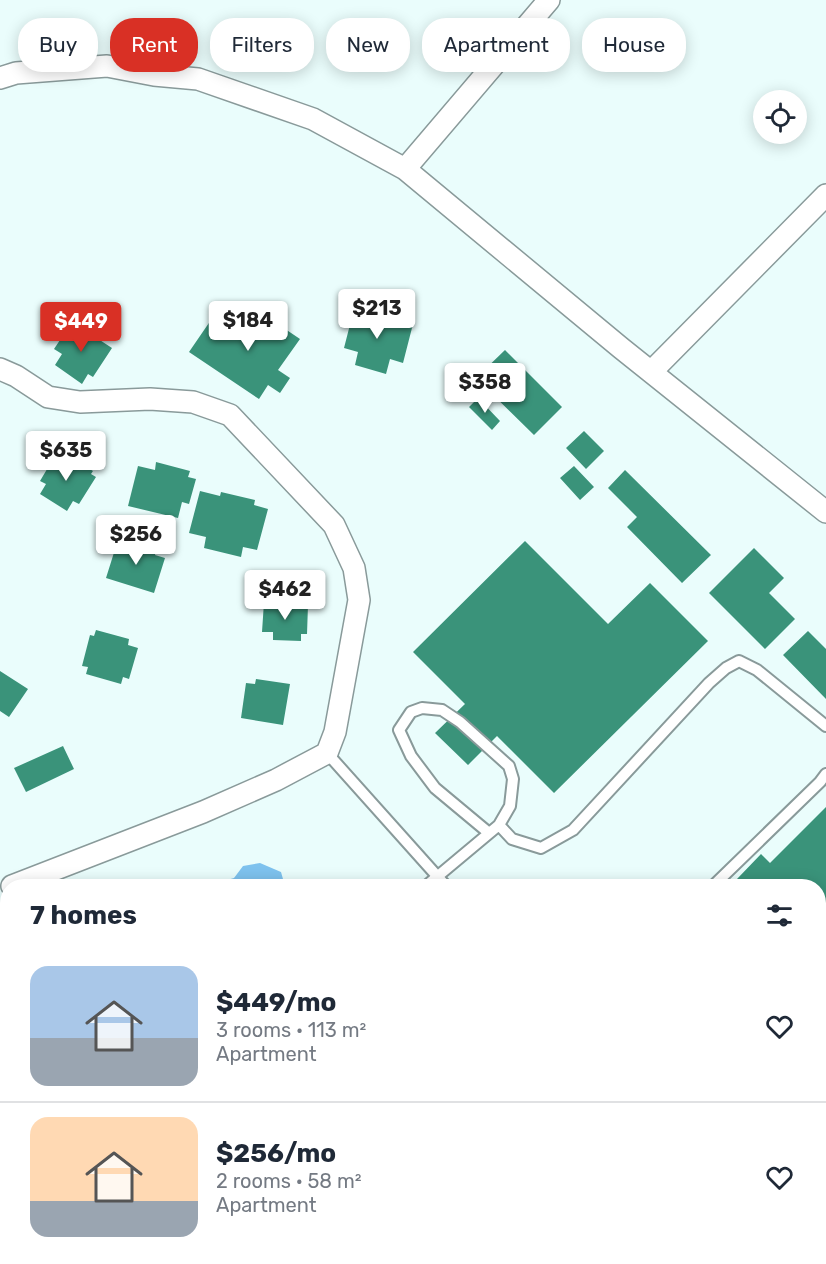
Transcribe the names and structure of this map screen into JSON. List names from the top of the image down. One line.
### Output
{"page":{"chip":["Buy","Rent","Filters","New","Apartment","House"],"price":["$213","$184","$449","$358","$635","$256","$462"],"heading":"7 homes","list":[{"name":"$449/mo","note":"3 rooms · 113 m² · Apartment"},{"name":"$256/mo","note":"2 rooms · 58 m² · Apartment"}]}}
